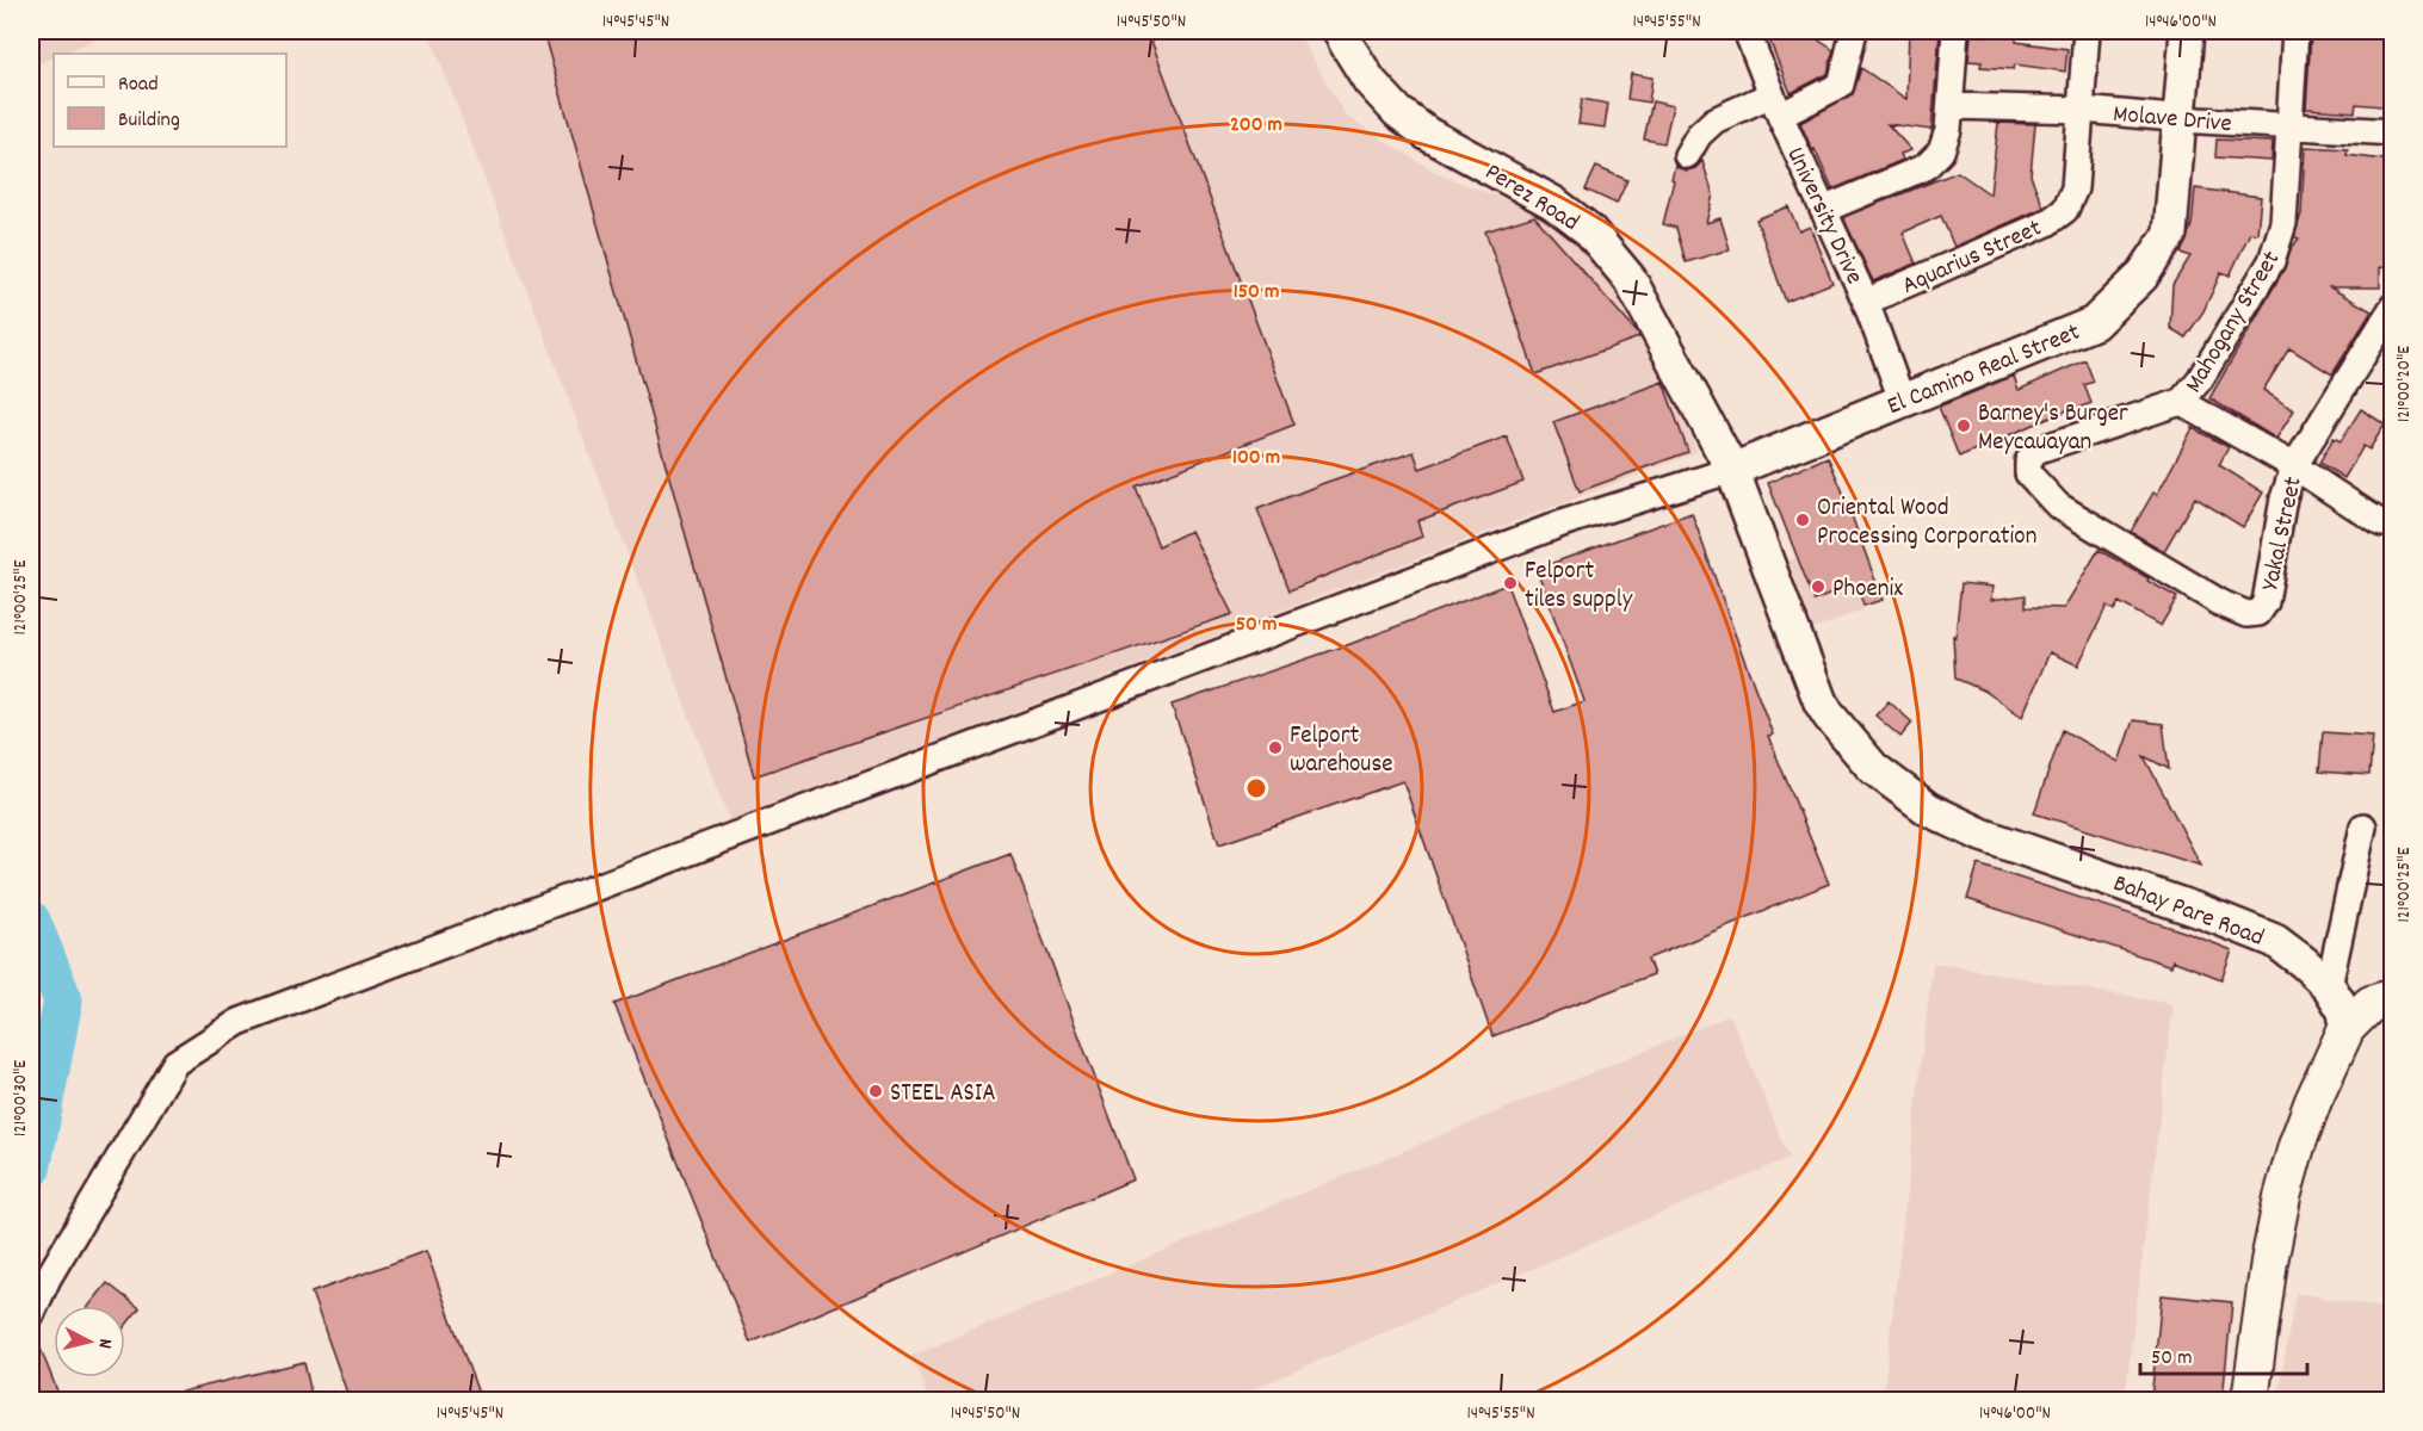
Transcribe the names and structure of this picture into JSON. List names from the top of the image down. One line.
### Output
{"streets":{"street":["Molave Drive","Perez Road","University Drive","Aquarius Street","Mahogany Street","El Camino Real Street","Yakal Street","Bahay Pare Road"]},"crossings":[["Molave Drive","Aquarius Street"],["Molave Drive","Mahogany Street"],["Molave Drive","El Camino Real Street"],["Perez Road","El Camino Real Street"],["Perez Road","Bahay Pare Road"],["University Drive","Aquarius Street"],["University Drive","El Camino Real Street"],["Mahogany Street","Yakal Street"],["El Camino Real Street","Bahay Pare Road"]],"places":["Barney's Burger Meycauayan","Oriental Wood Processing Corporation","Felport tiles supply","Phoenix","Felport warehouse","STEEL ASIA"],"legend":["Road","Building"],"scale_bar":"50 m","north":"right","coordinates":["14°45'45\"N","14°45'50\"N","14°45'55\"N","14°46'00\"N","121°00'20\"E","121°00'25\"E","121°00'30\"E"],"rings":["200 m","150 m","100 m","50 m"]}
